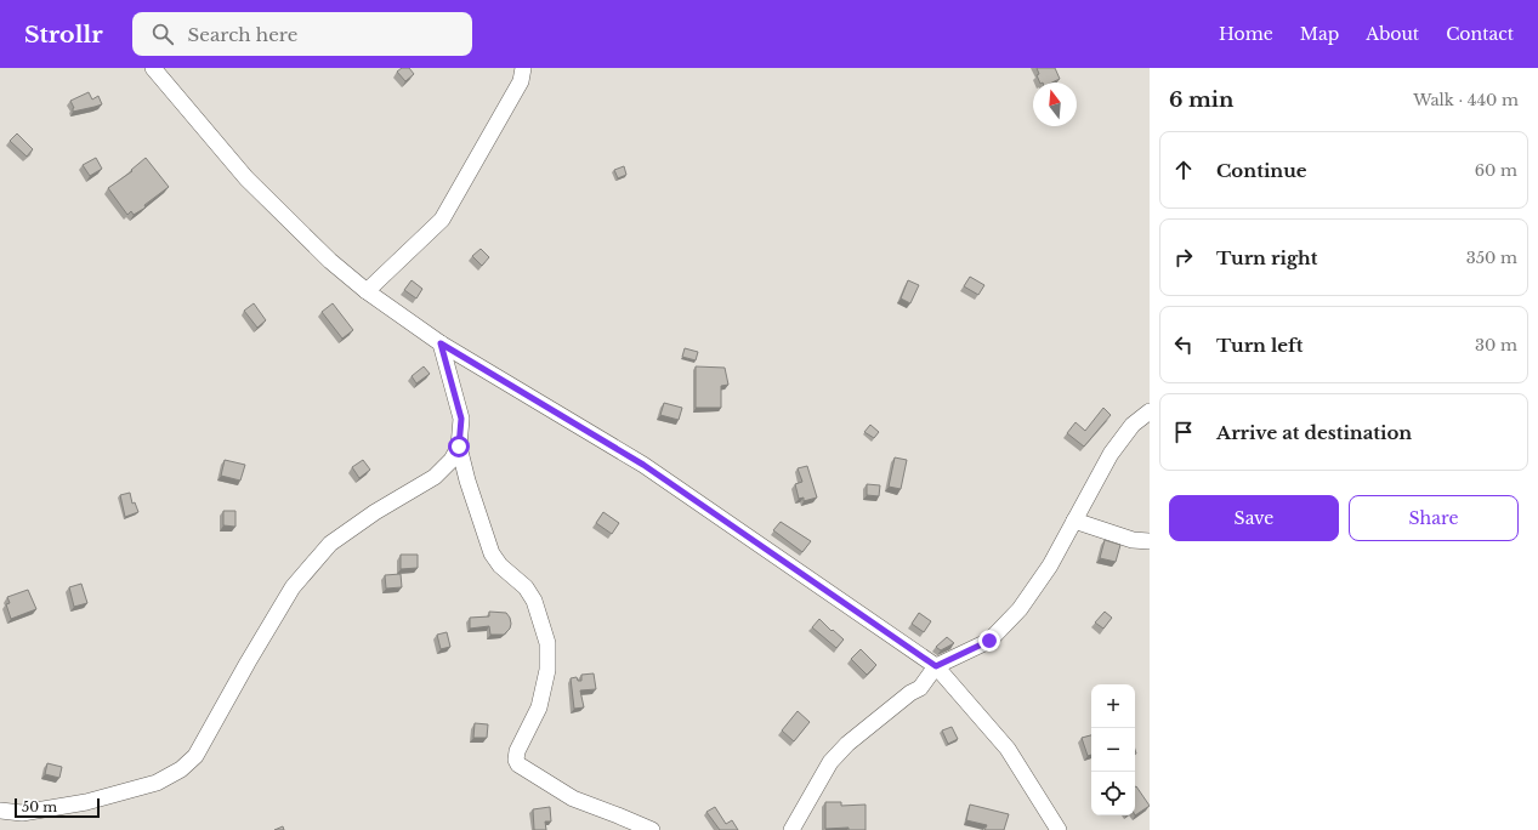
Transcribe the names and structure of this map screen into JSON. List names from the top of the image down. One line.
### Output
{"scale_bar":"50 m","north":"top","page":{"header":"Strollr","search":"Search here","nav":["Home","Map","About","Contact"],"heading":["6 min","Walk · 440 m"],"list":[["Continue","60 m"],["Turn right","350 m"],["Turn left","30 m"],"Arrive at destination"],"buttons":["Save","Share"],"map_buttons":["+","−"],"scale":"50 m"}}
